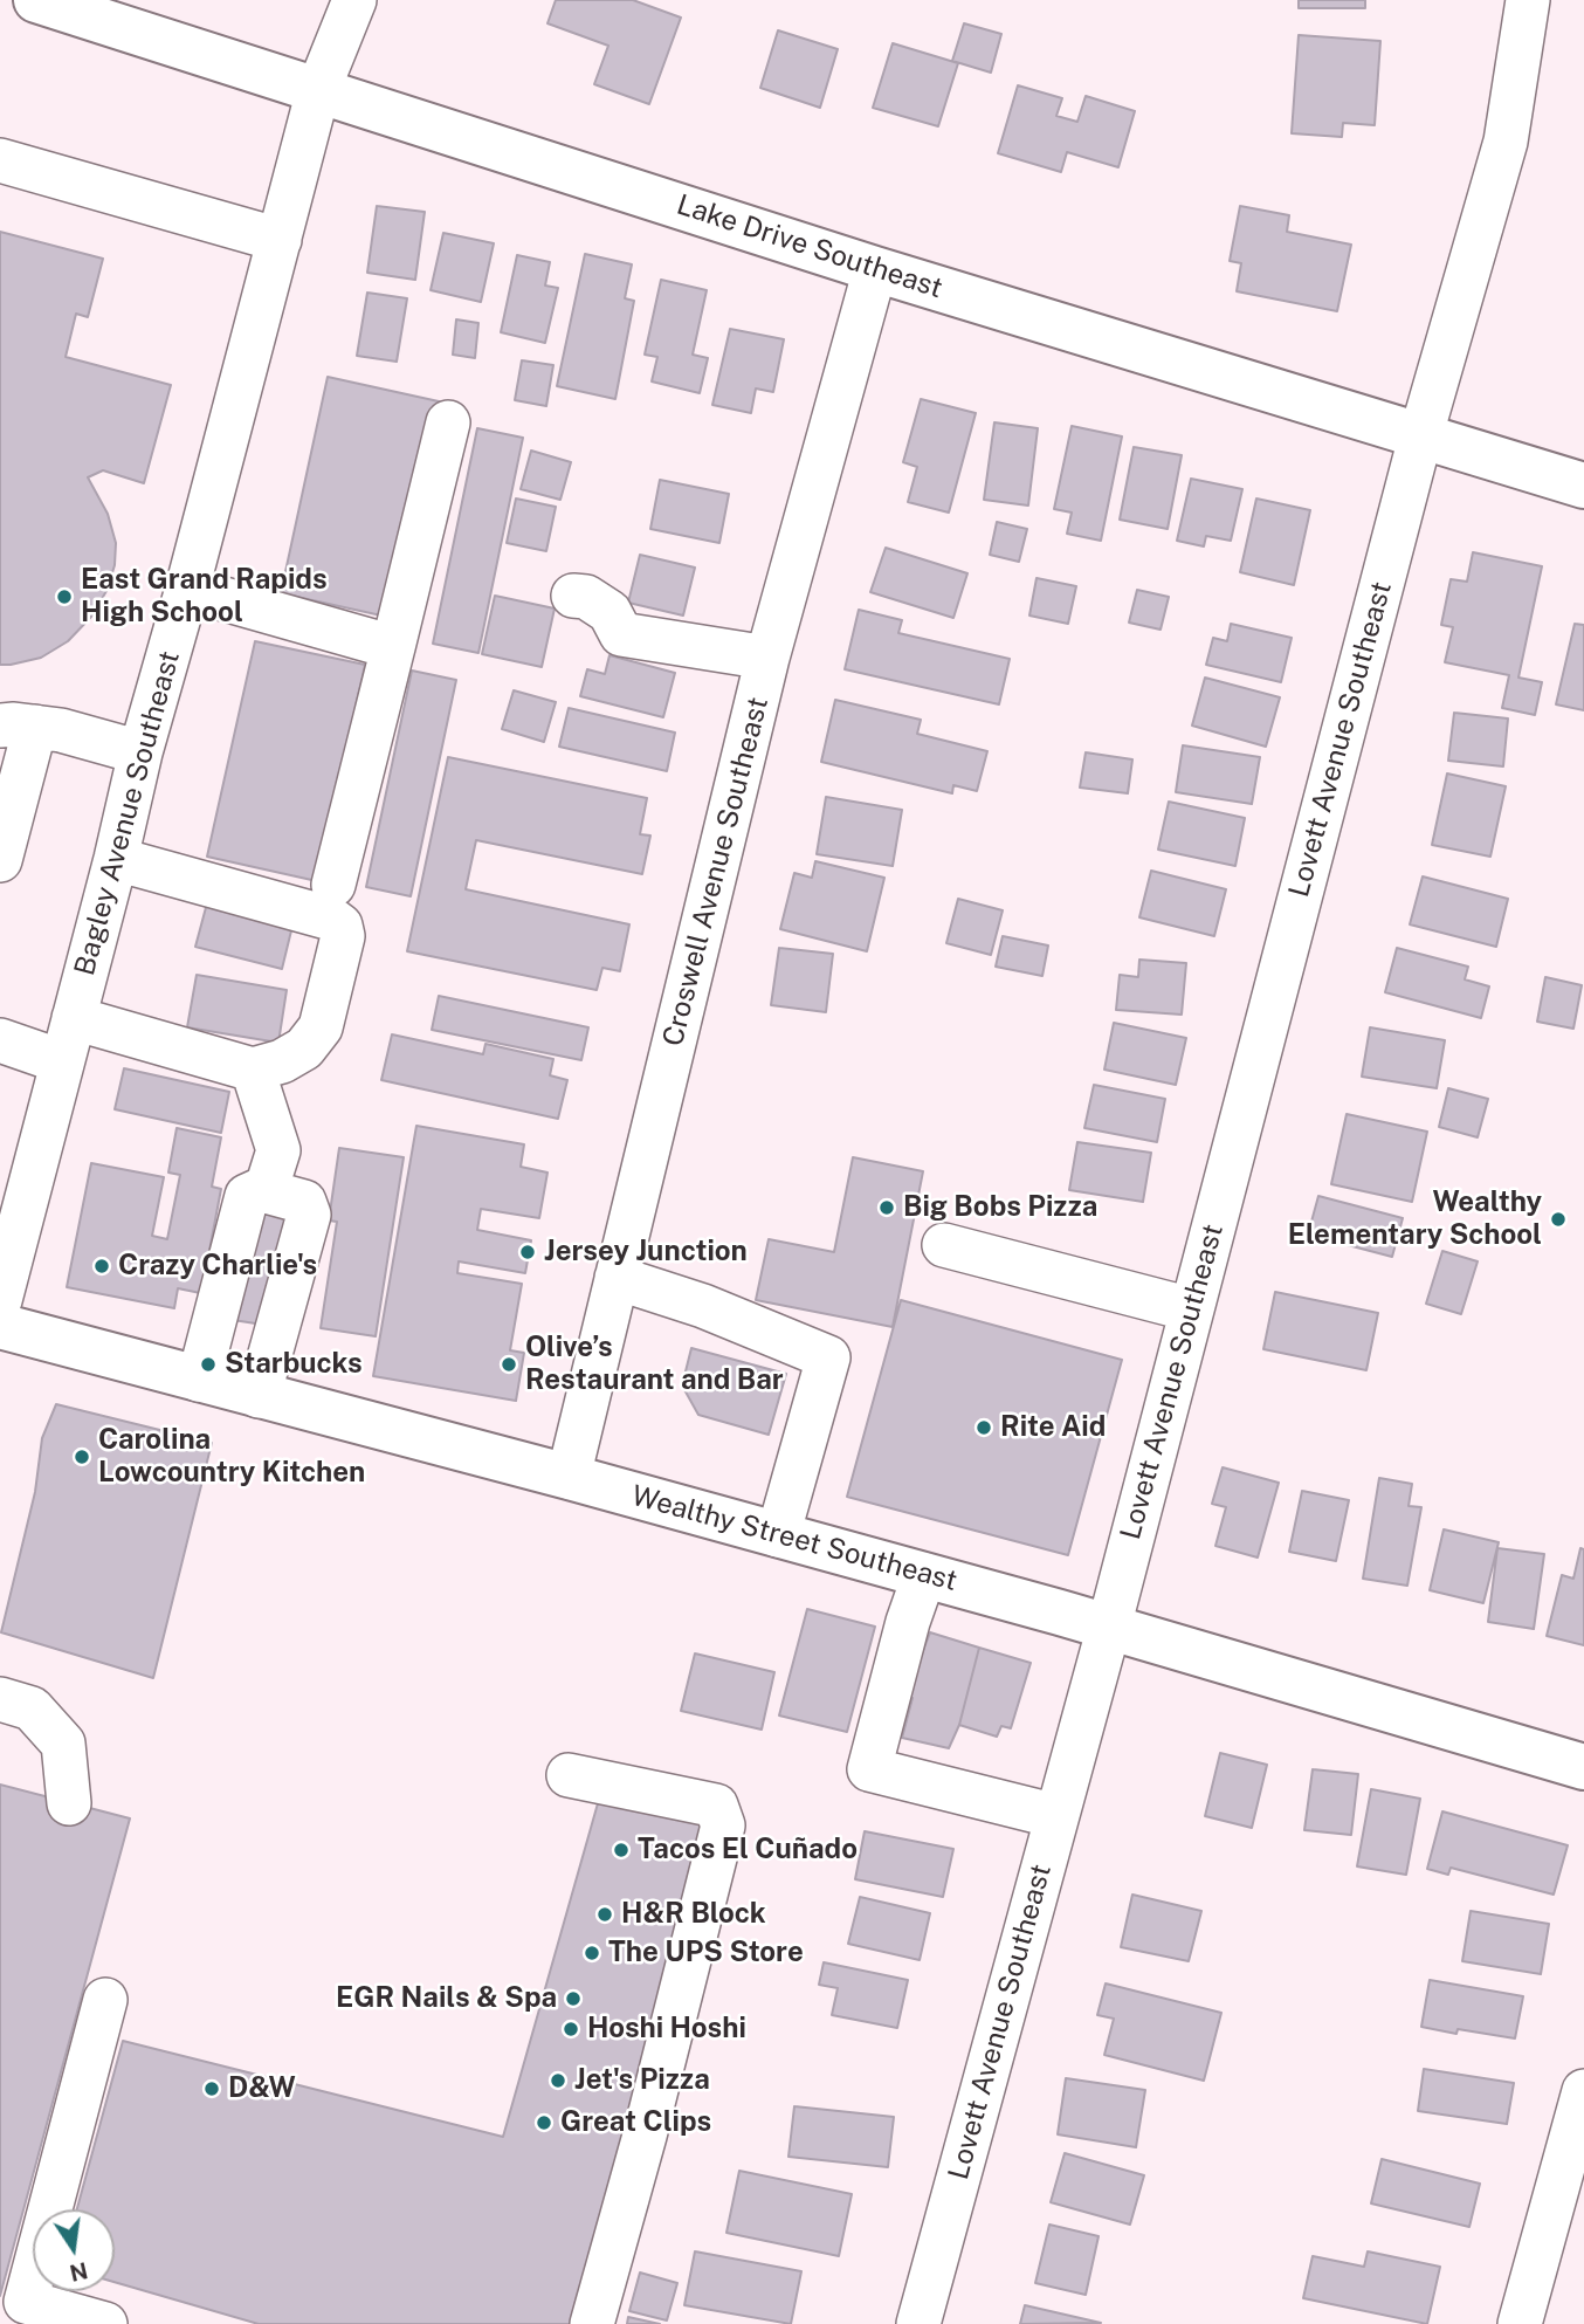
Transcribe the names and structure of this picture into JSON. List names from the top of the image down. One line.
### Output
{"streets":{"main road":["Lake Drive Southeast","Wealthy Street Southeast"],"street":["Lovett Avenue Southeast","Bagley Avenue Southeast","Croswell Avenue Southeast"]},"crossings":[["Lake Drive Southeast","Lovett Avenue Southeast"],["Lake Drive Southeast","Bagley Avenue Southeast"],["Lake Drive Southeast","Croswell Avenue Southeast"],["Lovett Avenue Southeast","Wealthy Street Southeast"],["Croswell Avenue Southeast","Wealthy Street Southeast"]],"places":["East Grand Rapids High School","Big Bobs Pizza","Wealthy Elementary School","Jersey Junction","Crazy Charlie's","Starbucks","Olive’s Restaurant and Bar","Rite Aid","Carolina Lowcountry Kitchen","Tacos El Cuñado","H&R Block","The UPS Store","EGR Nails & Spa","Hoshi Hoshi","Jet's Pizza","D&W","Great Clips"],"north":"bottom"}
